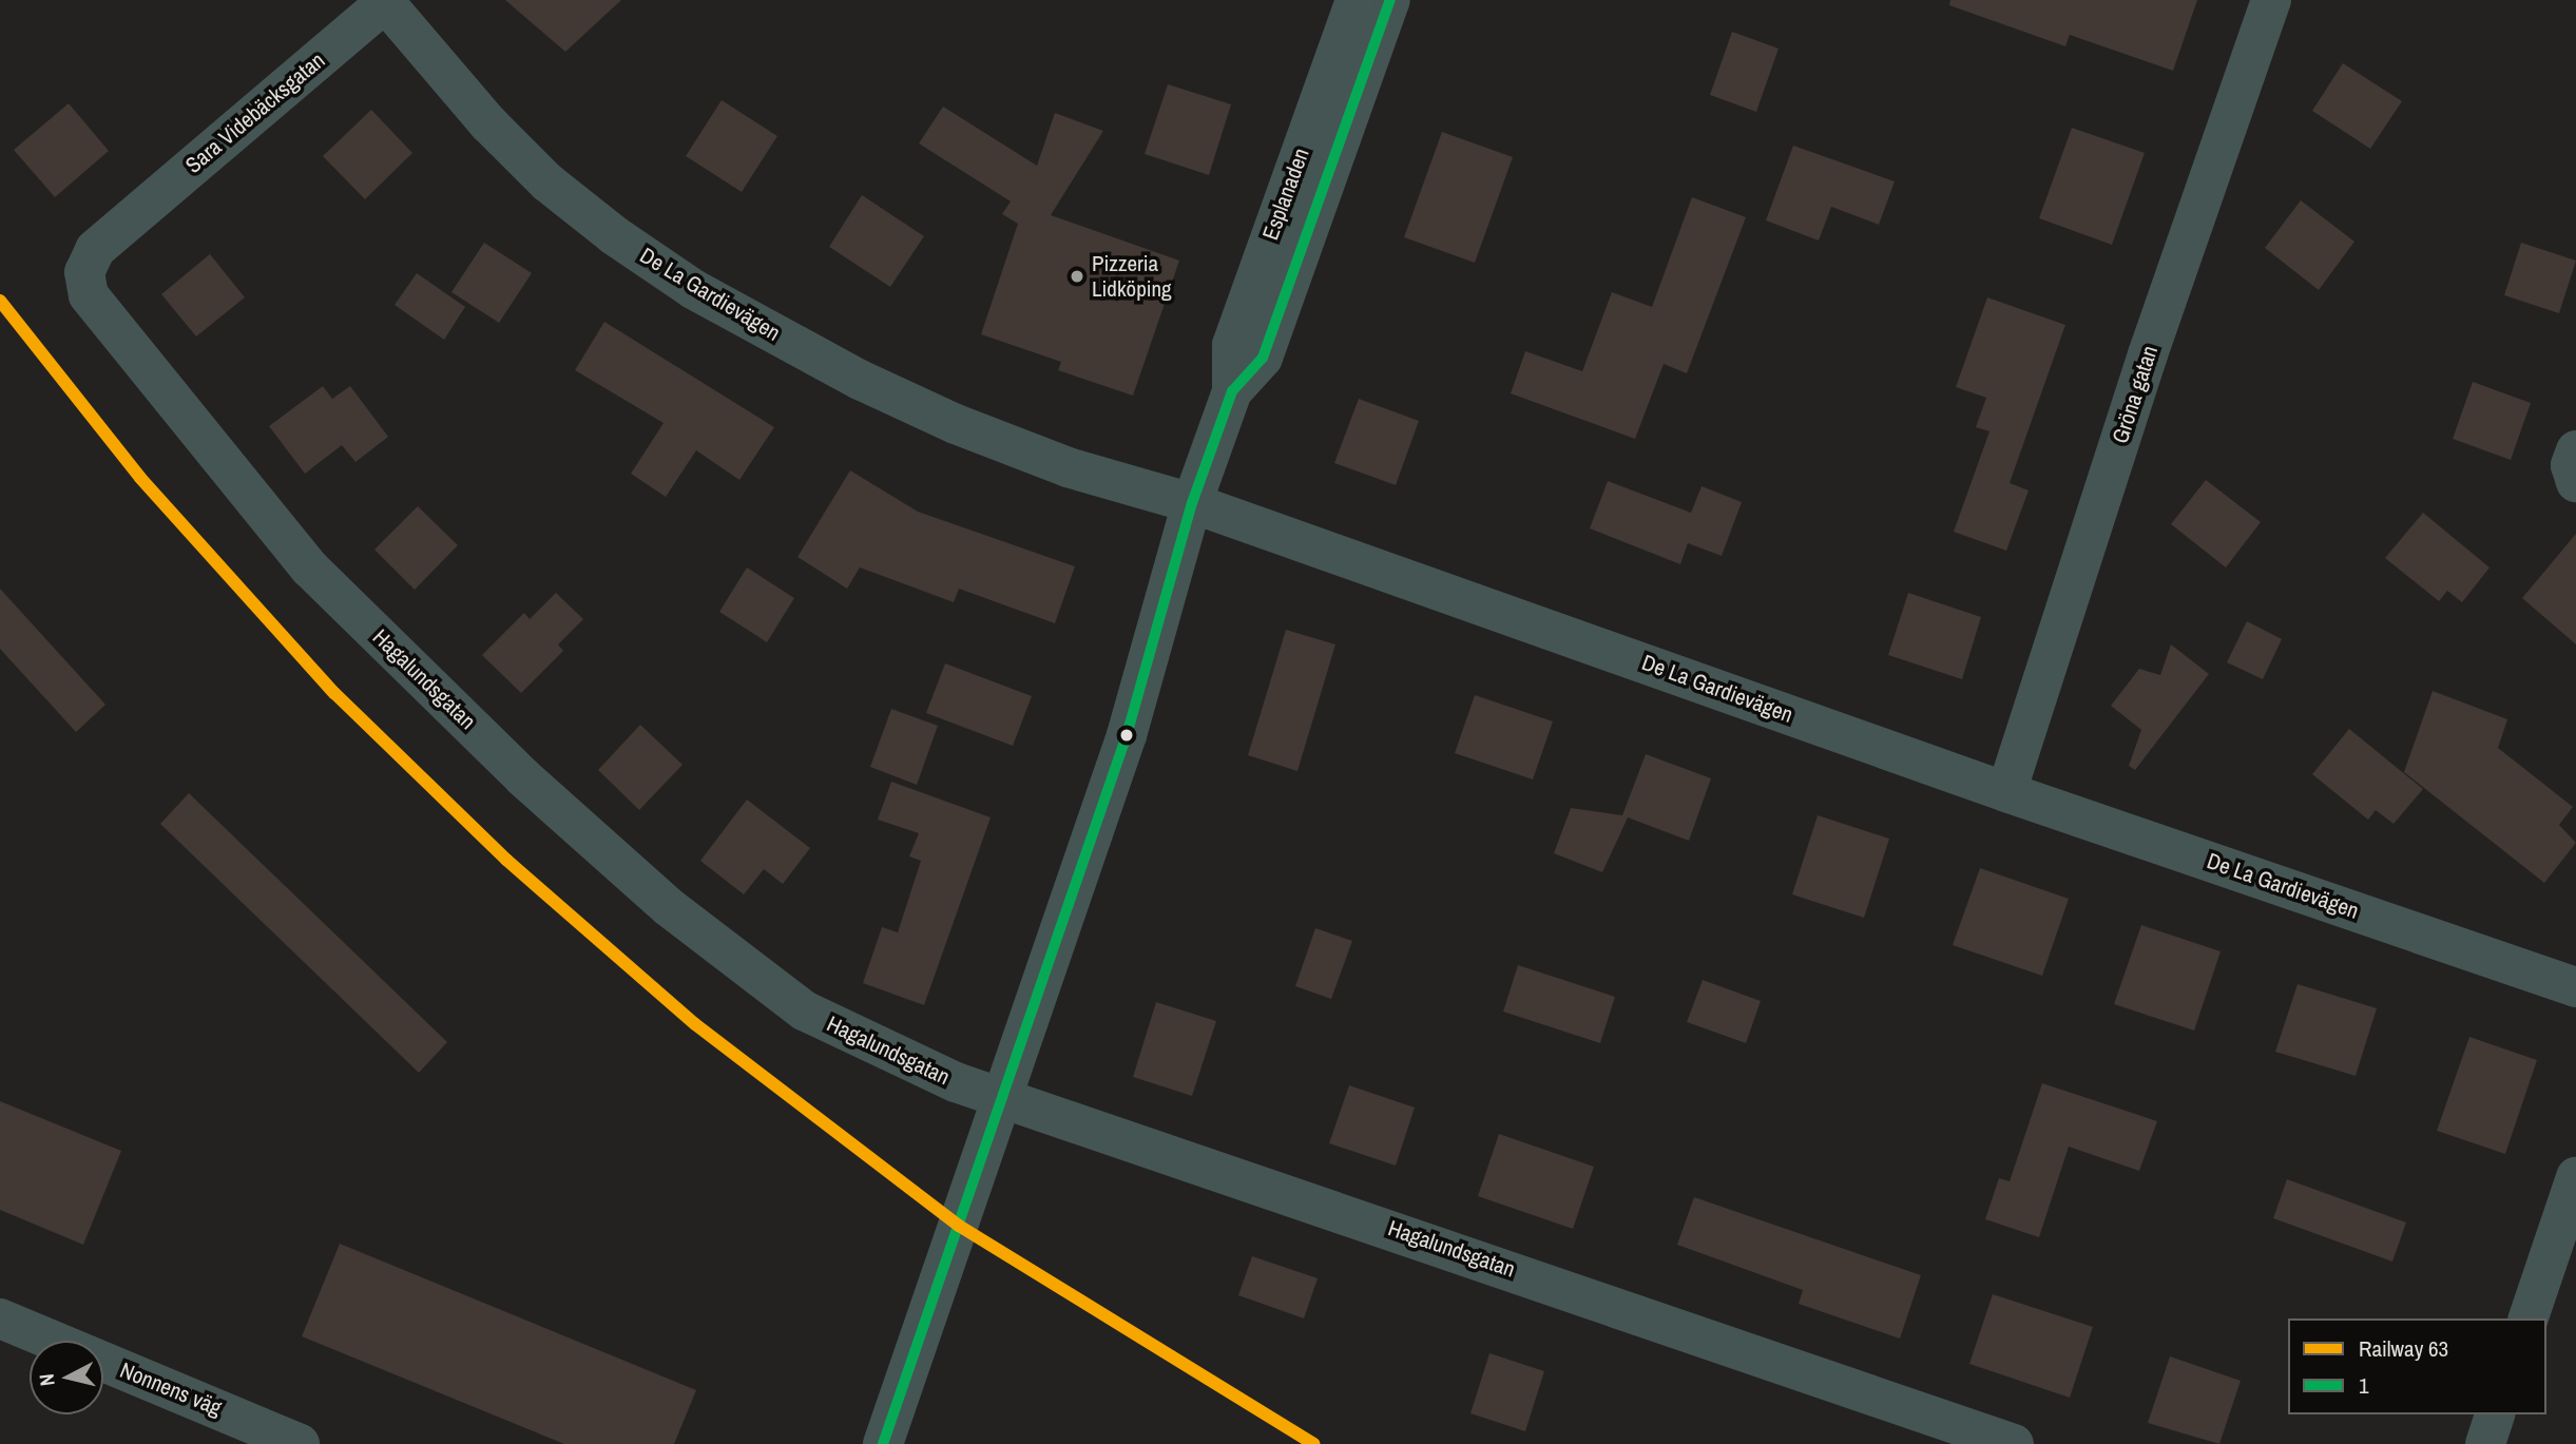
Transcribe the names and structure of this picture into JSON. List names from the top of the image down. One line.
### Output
{"streets":{"street":["Sara Videbäcksgatan","Esplanaden","De La Gardievägen","Gröna gatan","Hagalundsgatan","Nonnens väg"]},"crossings":[["Sara Videbäcksgatan","De La Gardievägen"],["Sara Videbäcksgatan","Hagalundsgatan"],["Esplanaden","De La Gardievägen"],["Esplanaden","Hagalundsgatan"],["De La Gardievägen","Gröna gatan"]],"places":["Pizzeria Lidköping"],"lines":["transit line 1","rail line 63"],"legend":["Railway 63","1"],"north":"left"}
